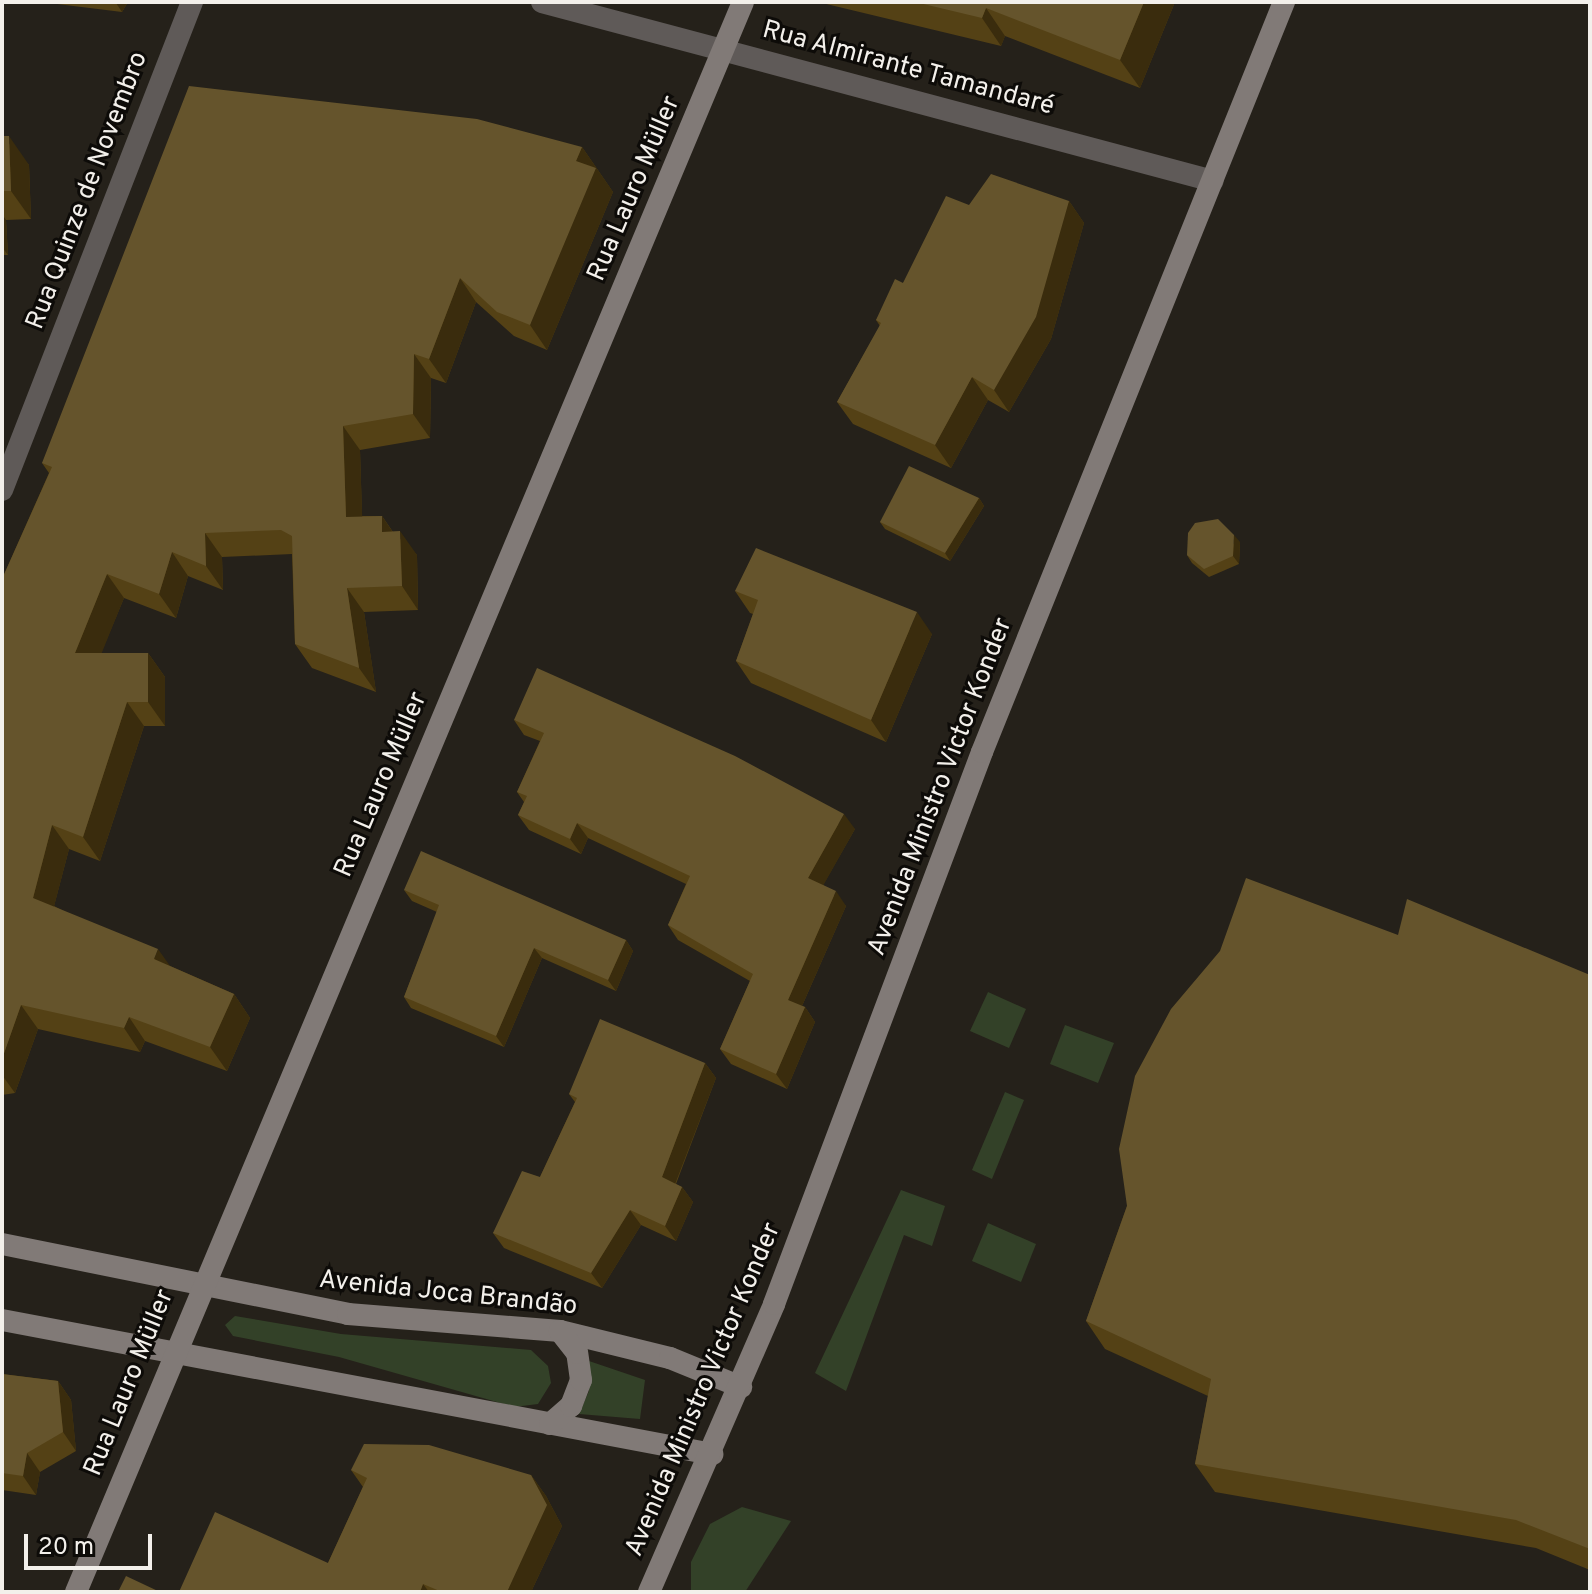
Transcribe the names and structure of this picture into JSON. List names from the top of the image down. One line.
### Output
{"streets":{"main road":["Rua Lauro Müller","Avenida Ministro Victor Konder","Avenida Joca Brandão"],"street":["Rua Almirante Tamandaré","Rua Quinze de Novembro"]},"crossings":[["Rua Almirante Tamandaré","Rua Lauro Müller"],["Rua Almirante Tamandaré","Avenida Ministro Victor Konder"],["Rua Lauro Müller","Avenida Joca Brandão"],["Avenida Ministro Victor Konder","Avenida Joca Brandão"]],"scale_bar":"20 m"}
